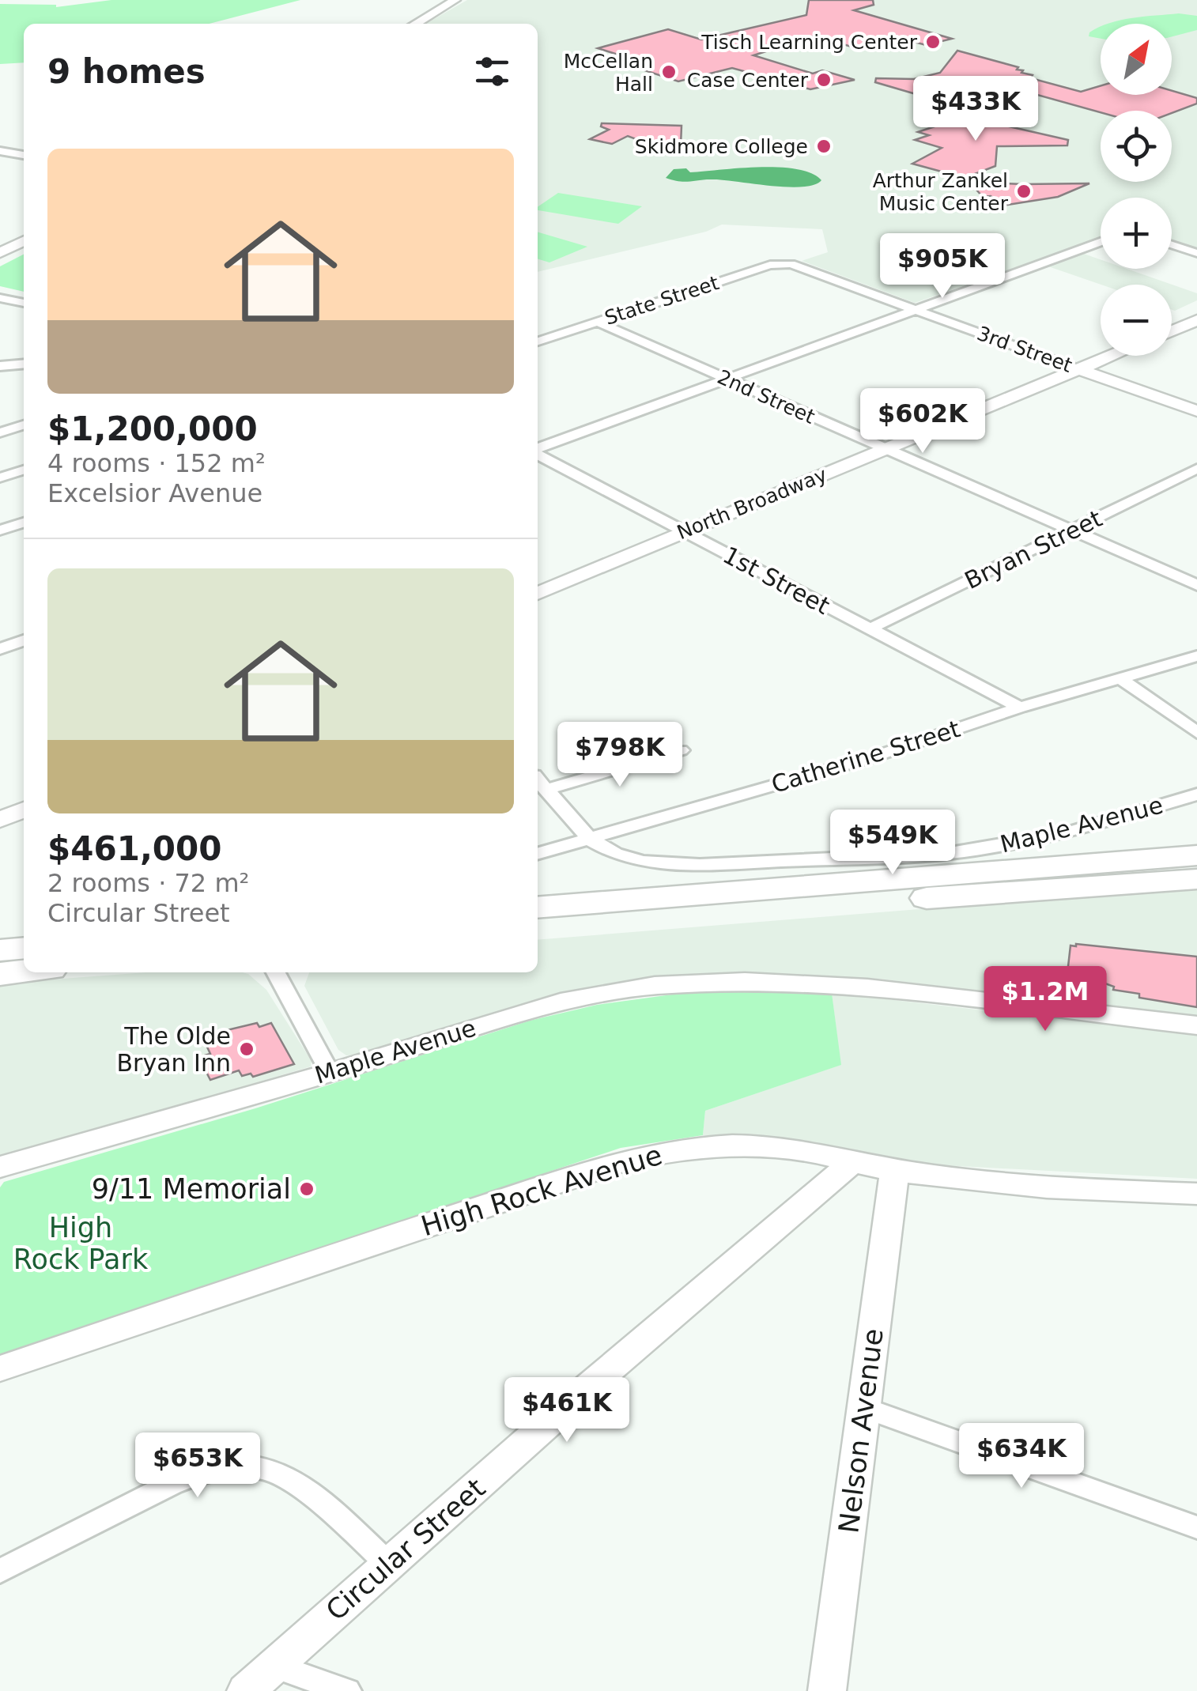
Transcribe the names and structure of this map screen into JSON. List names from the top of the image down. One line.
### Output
{"streets":{"street":["State Street","3rd Street","2nd Street","North Broadway","Bryan Street","1st Street","Catherine Street","Maple Avenue","High Rock Avenue","Nelson Avenue","Circular Street"]},"crossings":[["State Street","3rd Street"],["State Street","2nd Street"],["3rd Street","North Broadway"],["2nd Street","North Broadway"],["2nd Street","Bryan Street"],["North Broadway","1st Street"],["Bryan Street","1st Street"],["1st Street","Catherine Street"],["Catherine Street","Maple Avenue"],["High Rock Avenue","Nelson Avenue"],["High Rock Avenue","Circular Street"]],"parks":["High Rock Park"],"places":["Tisch Learning Center","McCellan Hall","Case Center","Skidmore College","Arthur Zankel Music Center","The Olde Bryan Inn","9/11 Memorial"],"north":"top right","page":{"map_buttons":["+","−"],"heading":"9 homes","price":["$433K","$905K","$602K","$798K","$549K","$1.2M","$461K","$634K","$653K"],"list":[{"name":"$1,200,000","note":"4 rooms · 152 m² · Excelsior Avenue"},{"name":"$461,000","note":"2 rooms · 72 m² · Circular Street"}]}}
